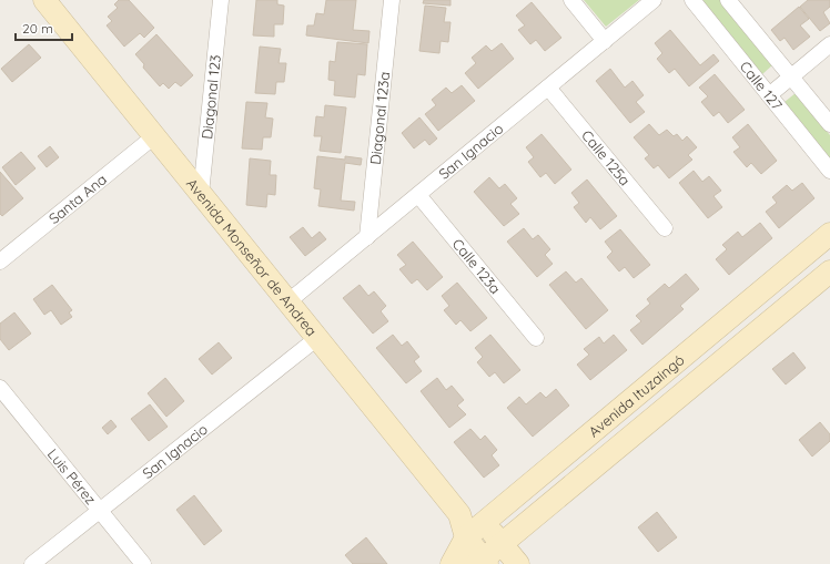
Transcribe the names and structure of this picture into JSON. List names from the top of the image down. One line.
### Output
{"streets":{"main road":["Avenida Monseñor de Andrea","Avenida Ituzaingó"],"street":["Calle 127","Diagonal 123","Diagonal 123a","San Ignacio","Calle 125a","Santa Ana","Calle 123a","Luis Pérez"]},"crossings":[["Diagonal 123","Avenida Monseñor de Andrea"],["Diagonal 123a","San Ignacio"],["San Ignacio","Calle 125a"],["San Ignacio","Avenida Monseñor de Andrea"],["San Ignacio","Calle 123a"],["San Ignacio","Luis Pérez"],["Santa Ana","Avenida Monseñor de Andrea"],["Avenida Monseñor de Andrea","Avenida Ituzaingó"]],"scale_bar":"20 m"}
